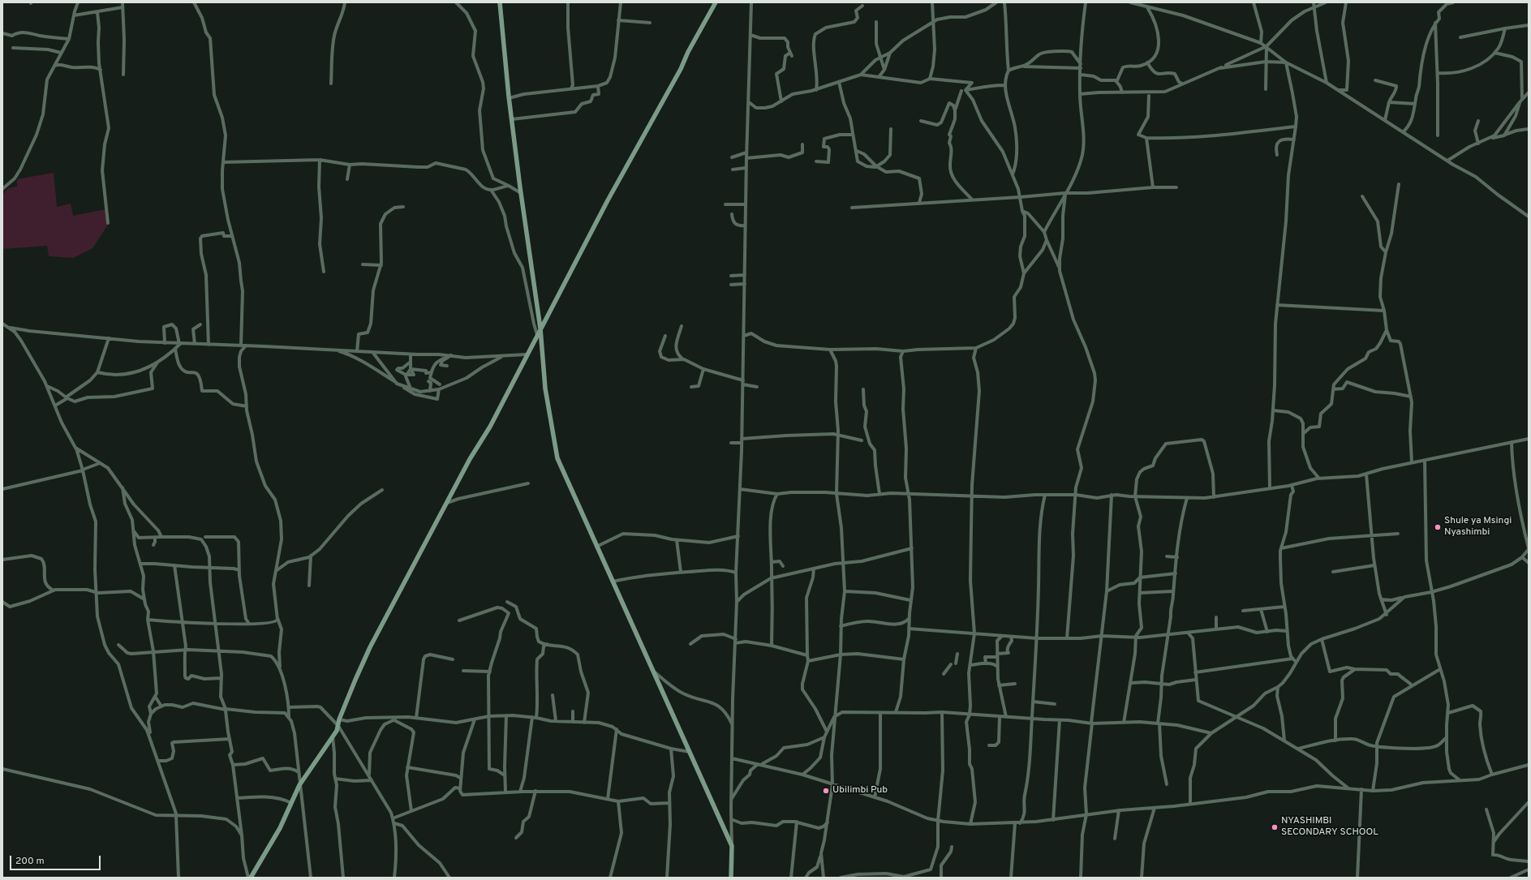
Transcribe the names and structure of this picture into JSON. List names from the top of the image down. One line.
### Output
{"places":["Shule ya Msingi Nyashimbi","Ubilimbi Pub","NYASHIMBI SECONDARY SCHOOL"],"scale_bar":"200 m"}
